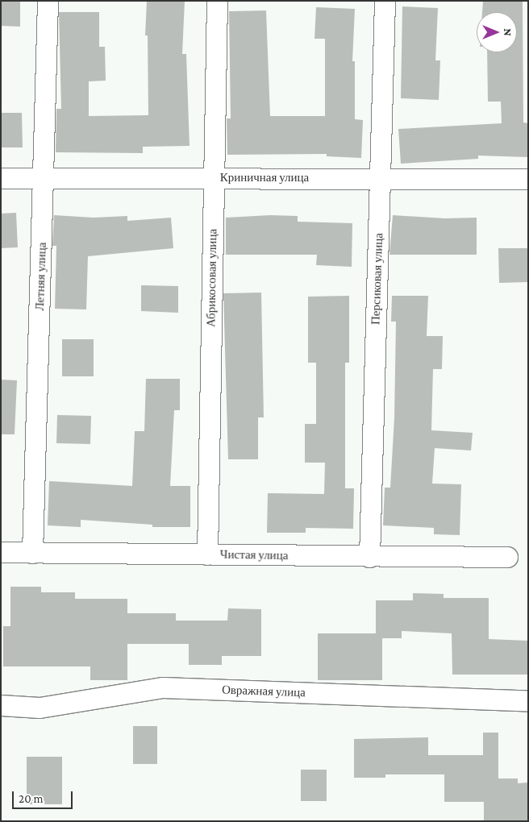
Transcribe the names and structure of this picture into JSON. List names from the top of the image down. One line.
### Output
{"streets":{"street":["Криничная улица","Летняя улица","Абрикосовая улица","Персиковая улица","Чистая улица","Овражная улица"]},"crossings":[["Криничная улица","Летняя улица"],["Криничная улица","Абрикосовая улица"],["Криничная улица","Персиковая улица"],["Летняя улица","Чистая улица"],["Абрикосовая улица","Чистая улица"],["Персиковая улица","Чистая улица"]],"scale_bar":"20 m","north":"right"}
